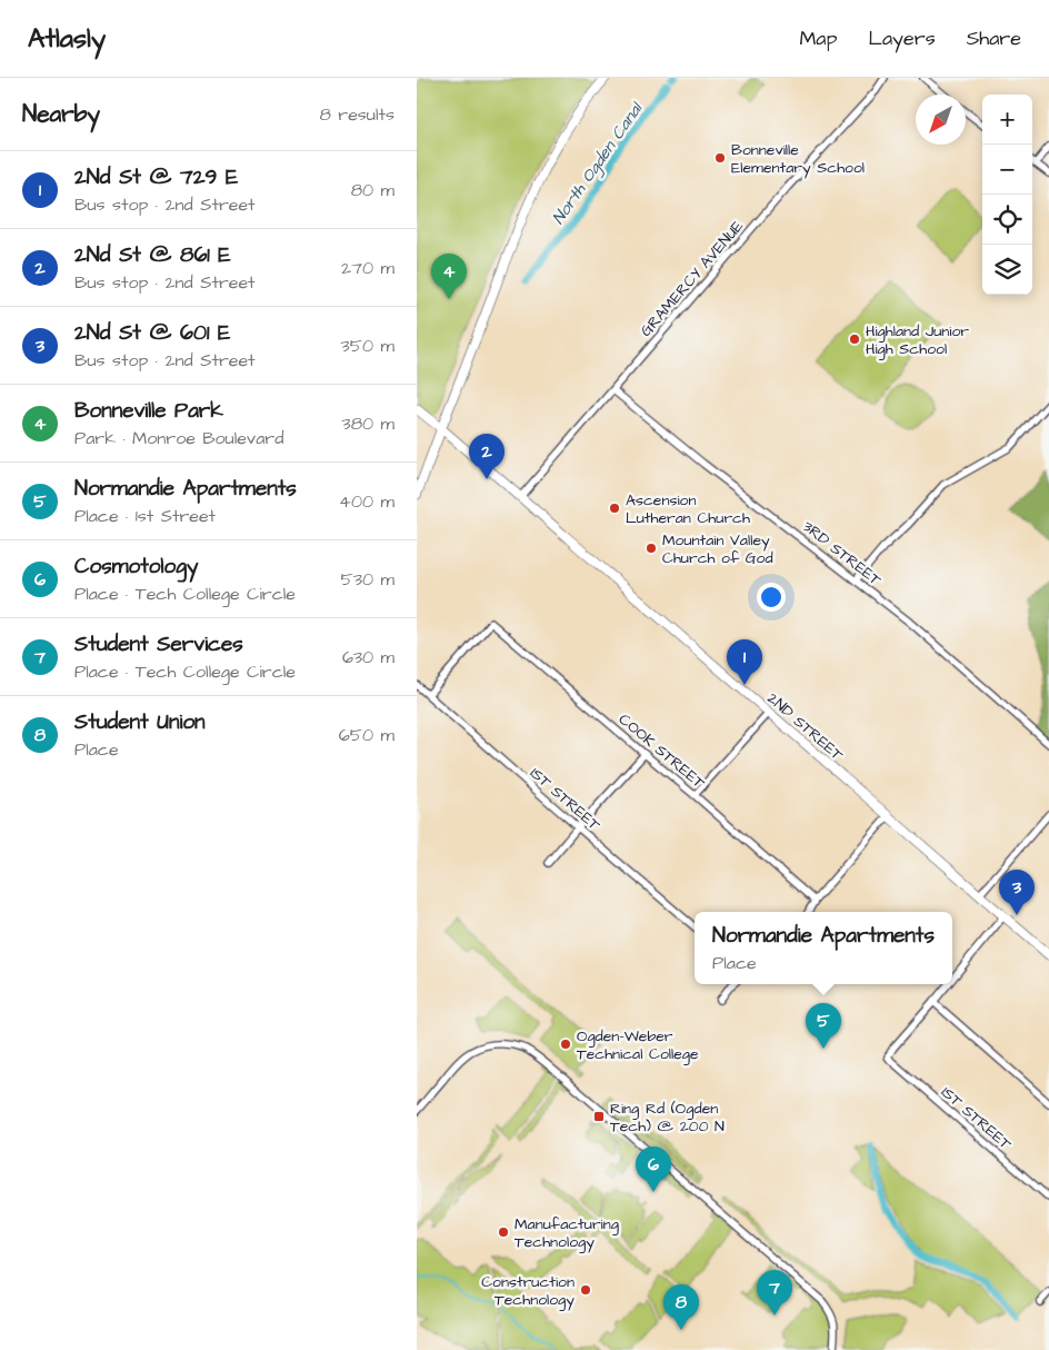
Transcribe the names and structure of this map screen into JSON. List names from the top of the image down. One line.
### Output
{"streets":{"main road":["2ND STREET"],"street":["GRAMERCY AVENUE","3RD STREET","COOK STREET","1ST STREET"]},"crossings":[["GRAMERCY AVENUE","3RD STREET"],["GRAMERCY AVENUE","2ND STREET"],["COOK STREET","1ST STREET"]],"water":["North Ogden Canal"],"places":{"other":["Bonneville Elementary School","Highland Junior High School","Ascension Lutheran Church","Mountain Valley Church of God","Ogden-Weber Technical College","Manufacturing Technology","Construction Technology"],"transit":["Ring Rd (Ogden Tech) @ 200 N"]},"north":"bottom left","page":{"header":"Atlasly","nav":["Map","Layers","Share"],"heading":["Nearby","8 results"],"map_buttons":["+","−"],"list":[{"mark":"1","name":"2Nd St @ 729 E","note":"Bus stop · 2nd Street","value":"80 m"},{"mark":"2","name":"2Nd St @ 861 E","note":"Bus stop · 2nd Street","value":"270 m"},{"mark":"3","name":"2Nd St @ 601 E","note":"Bus stop · 2nd Street","value":"350 m"},{"mark":"4","name":"Bonneville Park","note":"Park · Monroe Boulevard","value":"380 m"},{"mark":"5","name":"Normandie Apartments","note":"Place · 1st Street","value":"400 m"},{"mark":"6","name":"Cosmotology","note":"Place · Tech College Circle","value":"530 m"},{"mark":"7","name":"Student Services","note":"Place · Tech College Circle","value":"630 m"},{"mark":"8","name":"Student Union","note":"Place","value":"650 m"}],"pins":["4","2","1","3","5","6","7","8"],"popup":["Normandie Apartments","Place"]}}
